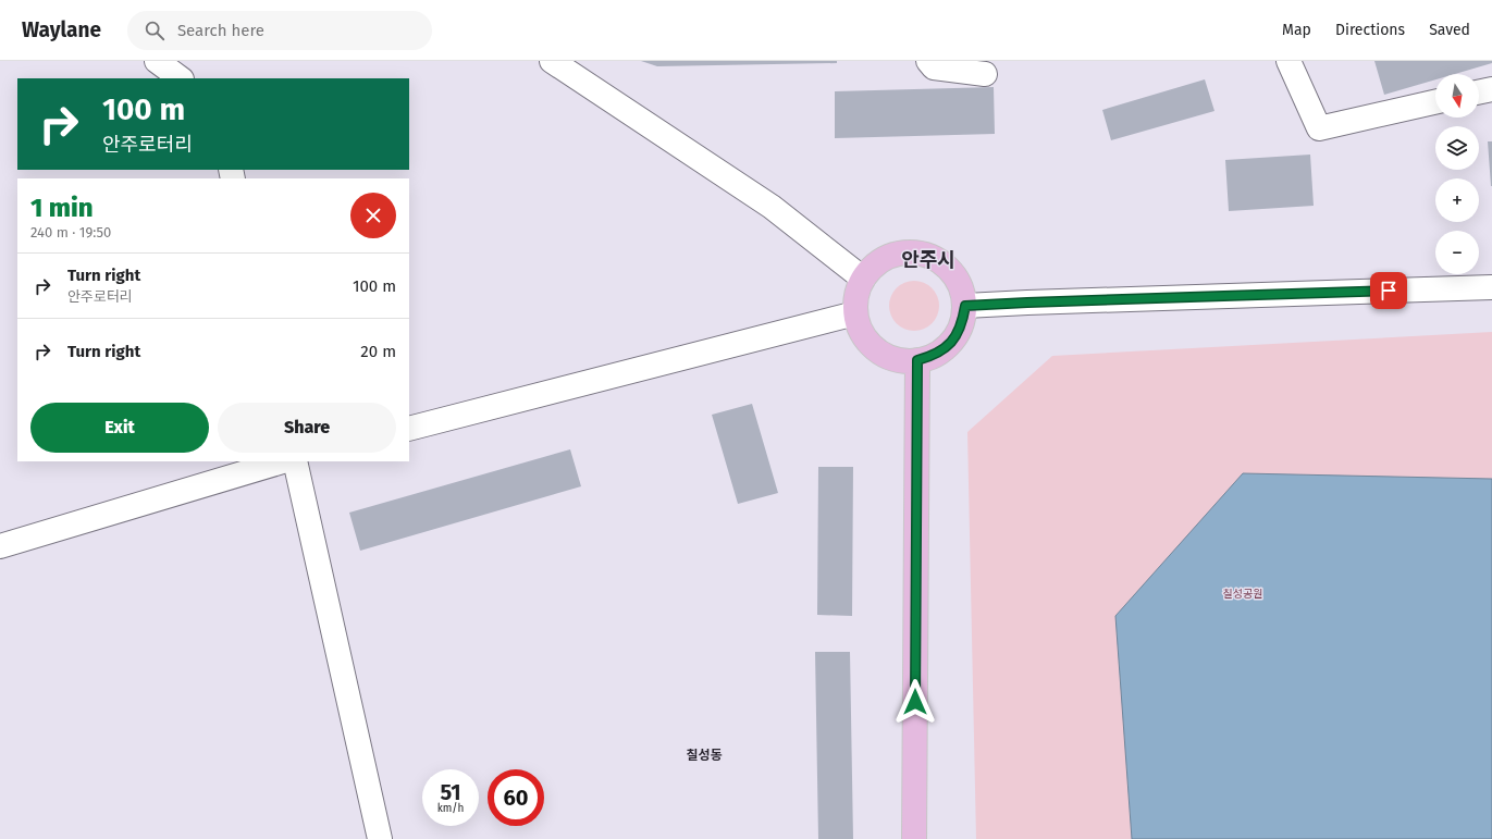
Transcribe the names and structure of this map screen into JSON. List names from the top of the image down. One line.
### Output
{"districts":["안주시","칠성동"],"parks":["칠성공원"],"north":"bottom","page":{"header":"Waylane","search":"Search here","nav":["Map","Directions","Saved"],"map_buttons":["+","−"],"turn":["100 m","안주로터리"],"heading":["1 min","240 m · 19:50"],"list":[{"name":"Turn right","note":"안주로터리","value":"100 m"},{"name":"Turn right","value":"20 m"}],"buttons":["Exit","Share"],"speed":"51 km/h","limit":"60"}}
